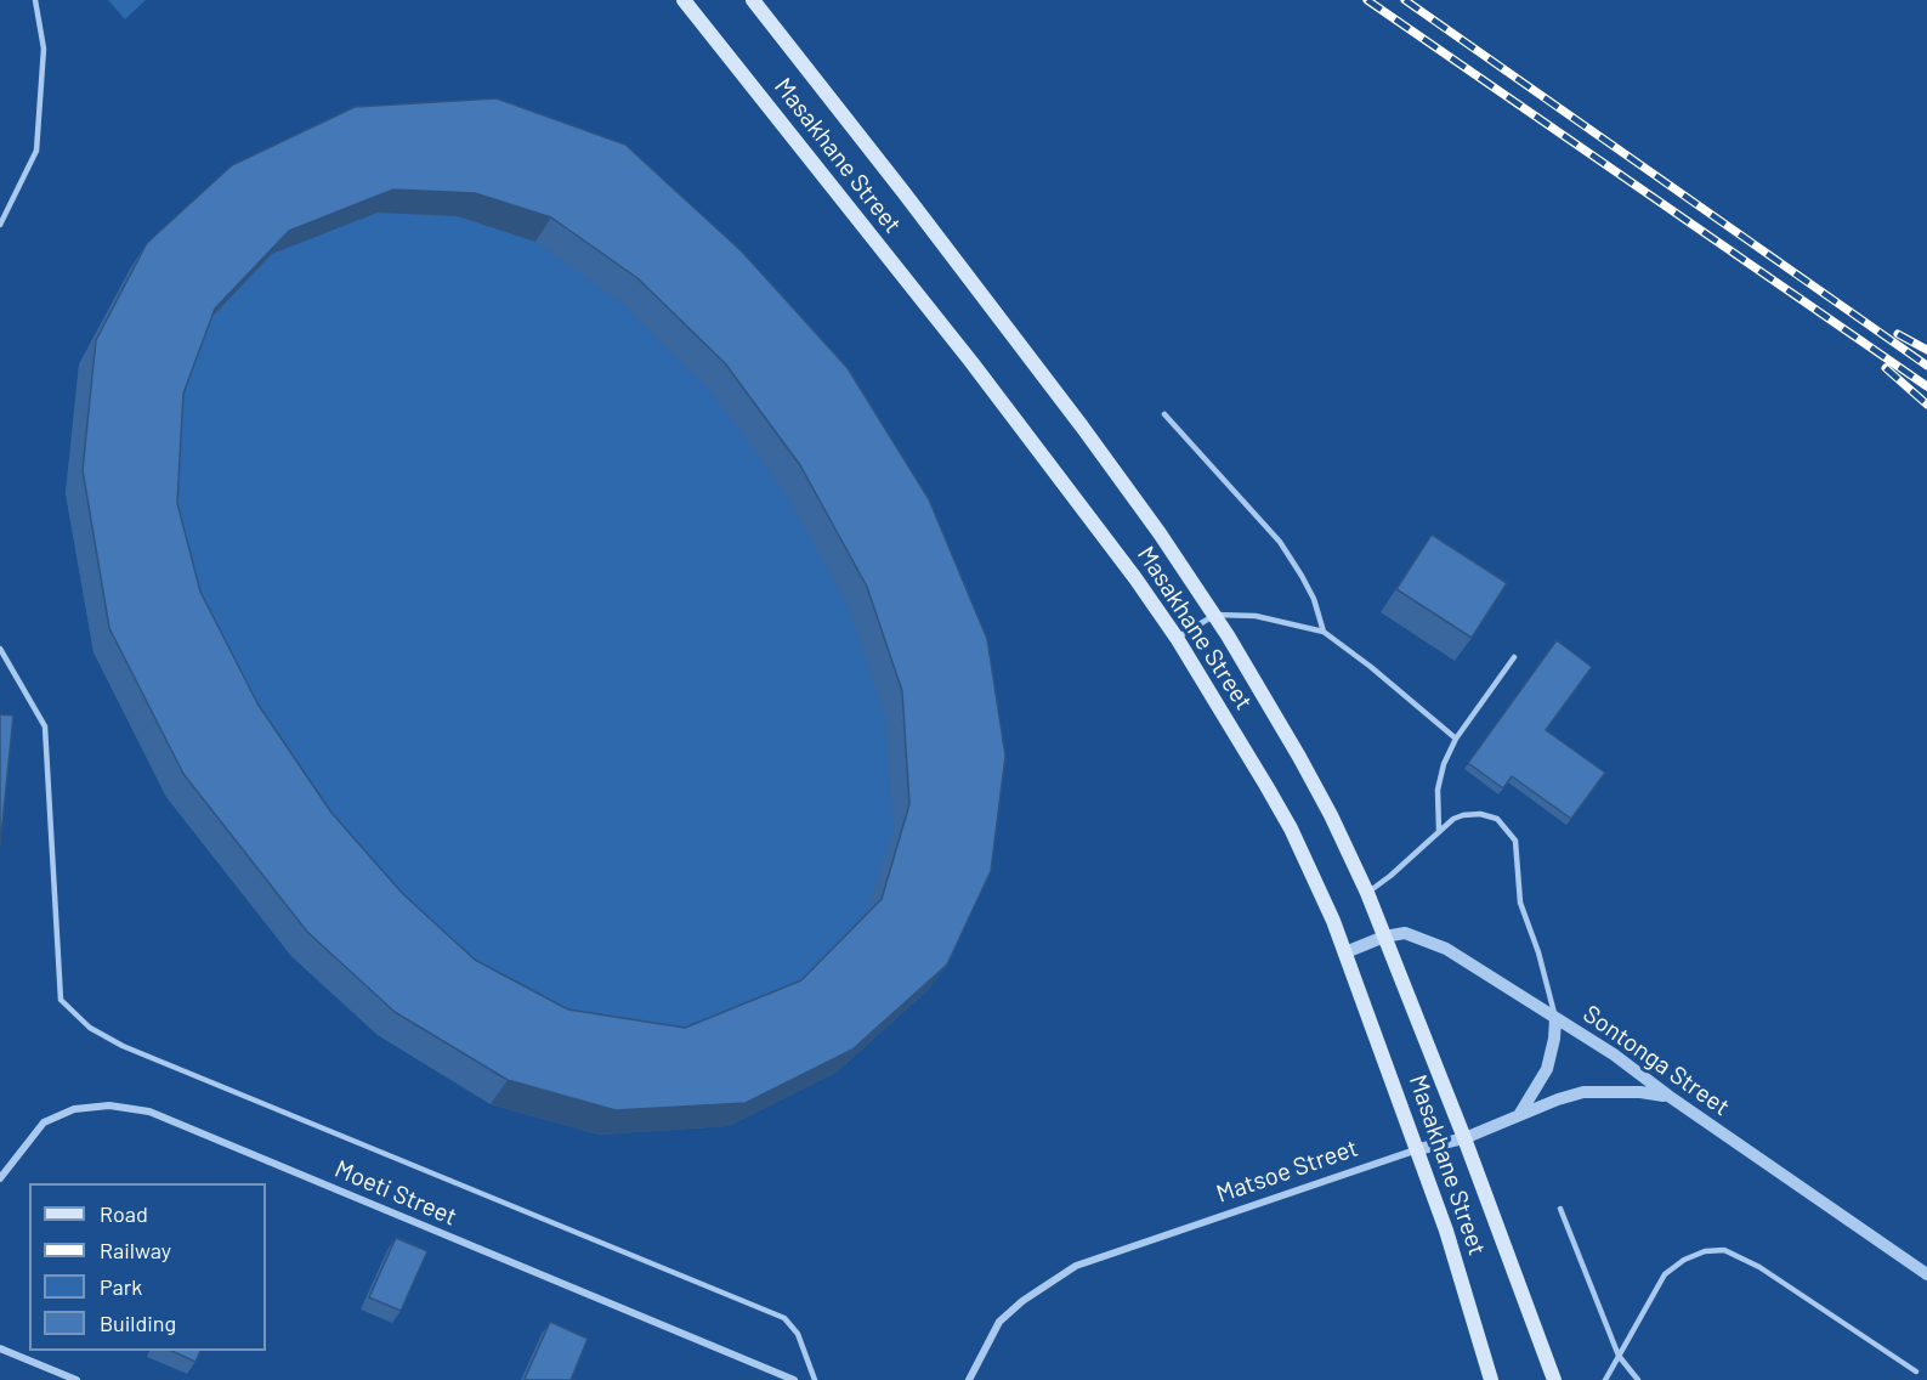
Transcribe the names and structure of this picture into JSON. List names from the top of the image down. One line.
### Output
{"streets":{"main road":["Masakhane Street"],"street":["Sontonga Street","Matsoe Street","Moeti Street"]},"crossings":[["Masakhane Street","Sontonga Street"],["Masakhane Street","Matsoe Street"],["Sontonga Street","Matsoe Street"]],"legend":["Road","Railway","Park","Building"]}
